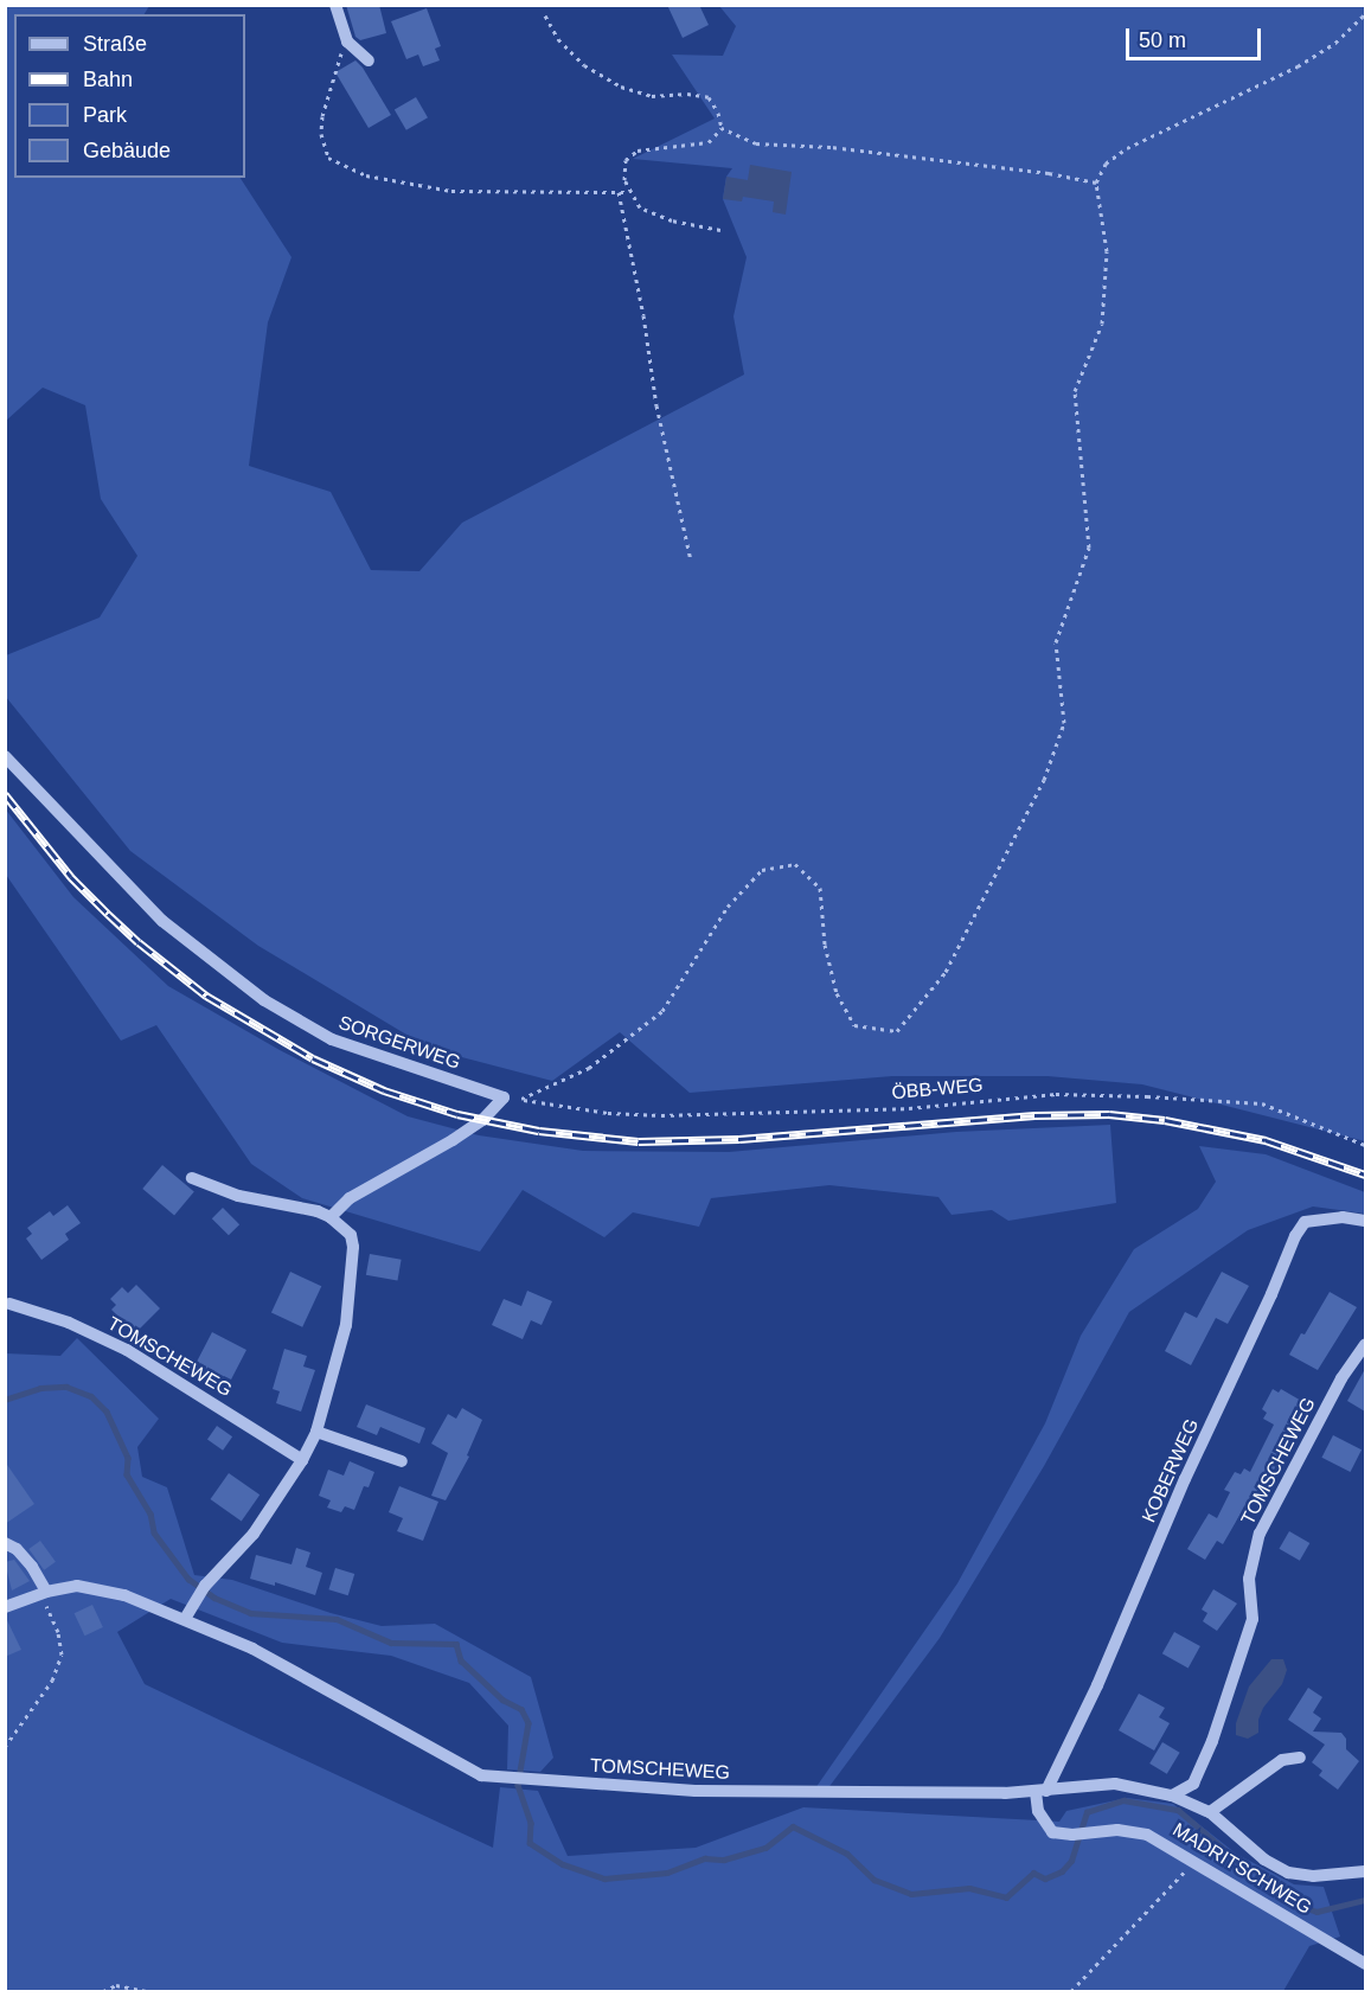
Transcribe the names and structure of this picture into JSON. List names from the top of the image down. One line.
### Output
{"streets":{"street":["SORGERWEG","TOMSCHEWEG","KOBERWEG","MADRITSCHWEG"],"path":["ÖBB-WEG"]},"crossings":[["SORGERWEG","ÖBB-WEG"],["TOMSCHEWEG","KOBERWEG"],["TOMSCHEWEG","MADRITSCHWEG"],["KOBERWEG","MADRITSCHWEG"]],"legend":["Straße","Bahn","Park","Gebäude"],"scale_bar":"50 m"}
